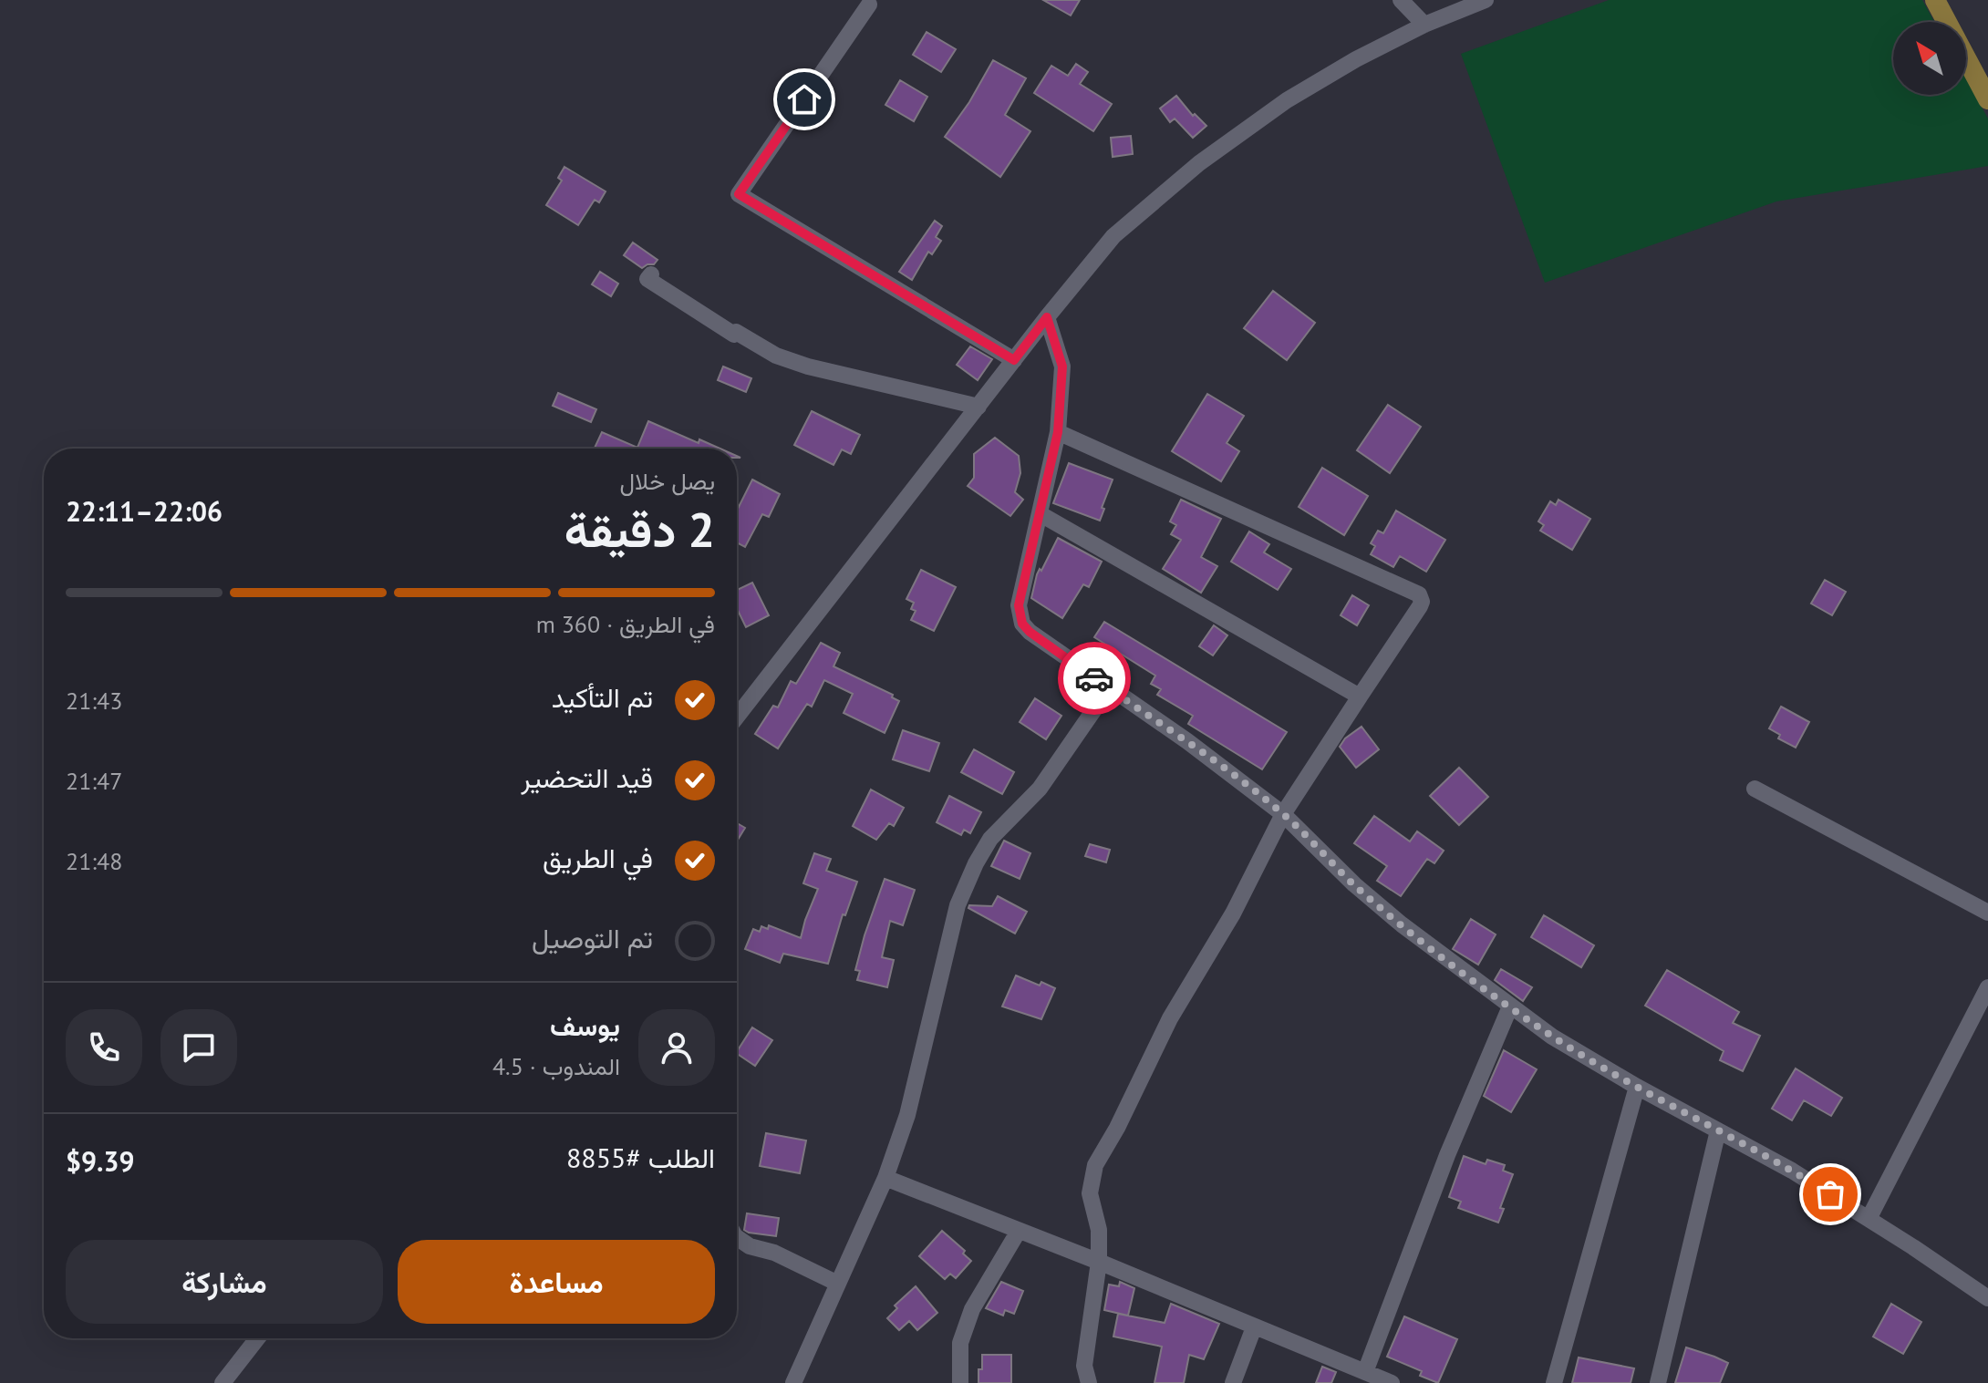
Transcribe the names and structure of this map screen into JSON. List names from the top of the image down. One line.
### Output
{"north":"top left","page":{"heading":["2 دقيقة","يصل خلال","22:06–22:11"],"panel":["يوسف","المندوب · 4.5","الطلب #8855","$9.39"],"bar":"في الطريق · 360 m","list":[["تم التأكيد","21:43"],["قيد التحضير","21:47"],["في الطريق","21:48"],"تم التوصيل"],"buttons":["مساعدة","مشاركة"]}}
